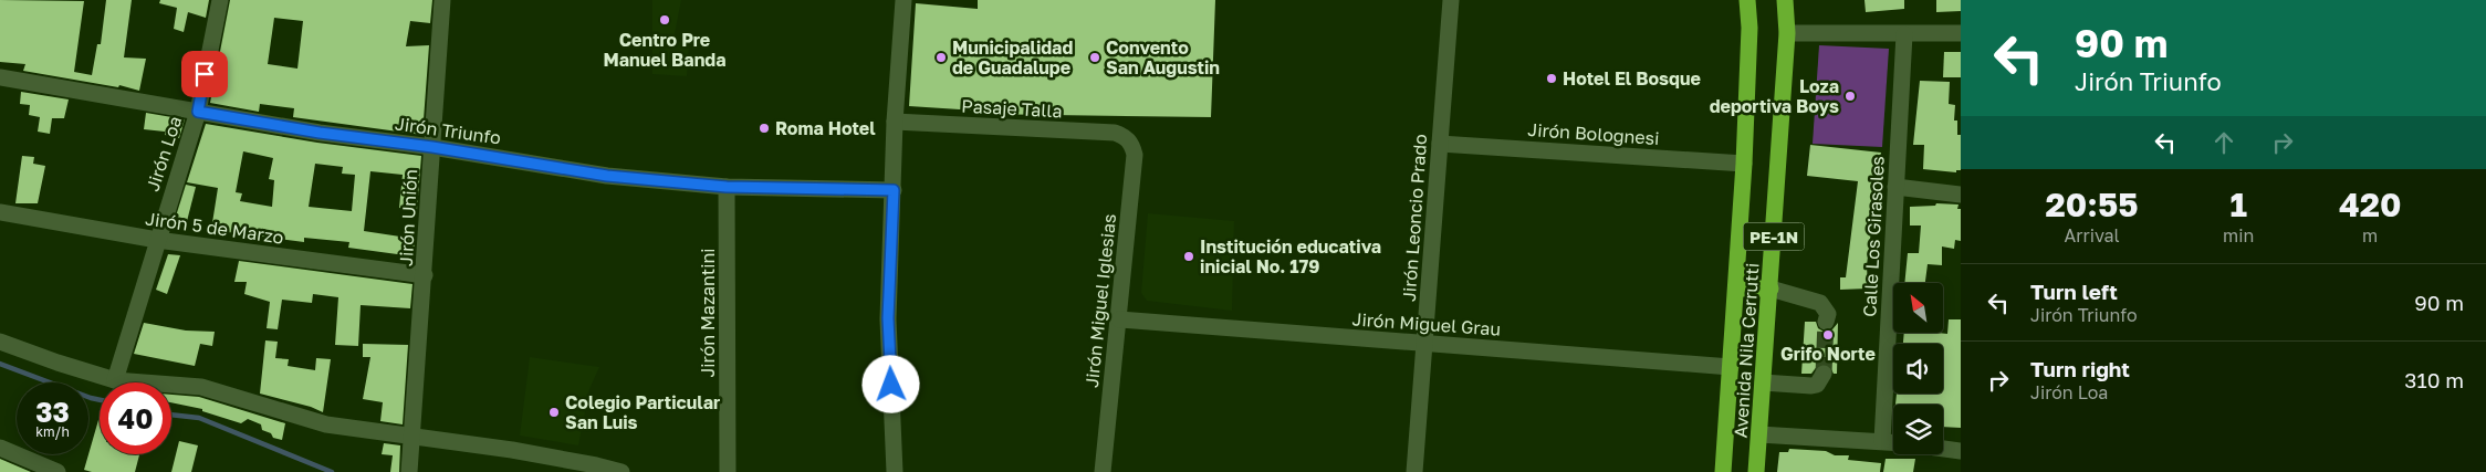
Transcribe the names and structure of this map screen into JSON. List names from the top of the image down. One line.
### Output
{"streets":{"highway":["PE-1N","Avenida Nila Cerrutti"],"street":["Pasaje Talla","Jirón Triunfo","Jirón Bolognesi","Jirón Loa","Jirón Unión","Jirón Leoncio Prado","Jirón 5 de Marzo","Calle Los Girasoles","Jirón Miguel Iglesias","Jirón Mazantini","Jirón Miguel Grau"]},"crossings":[["Pasaje Talla","Jirón Miguel Iglesias"],["Jirón Triunfo","Jirón Loa"],["Jirón Triunfo","Jirón Unión"],["Jirón Triunfo","Jirón Mazantini"],["Jirón Bolognesi","Jirón Leoncio Prado"],["Jirón Bolognesi","Avenida Nila Cerrutti"],["Jirón Loa","Jirón 5 de Marzo"],["Jirón Unión","Jirón 5 de Marzo"],["Jirón Leoncio Prado","Jirón Miguel Grau"],["Jirón Miguel Iglesias","Jirón Miguel Grau"],["Jirón Miguel Grau","Avenida Nila Cerrutti"]],"places":["Centro Pre Manuel Banda","Municipalidad de Guadalupe","Convento San Augustin","Hotel El Bosque","Loza deportiva Boys","Roma Hotel","Institución educativa inicial No. 179","Grifo Norte","Colegio Particular San Luis"],"north":"top left","page":{"turn":["90 m","Jirón Triunfo"],"eta":["20:55","Arrival","1","min","420","m"],"list":[{"name":"Turn left","note":"Jirón Triunfo","value":"90 m"},{"name":"Turn right","note":"Jirón Loa","value":"310 m"}],"speed":"33 km/h","limit":"40"}}
